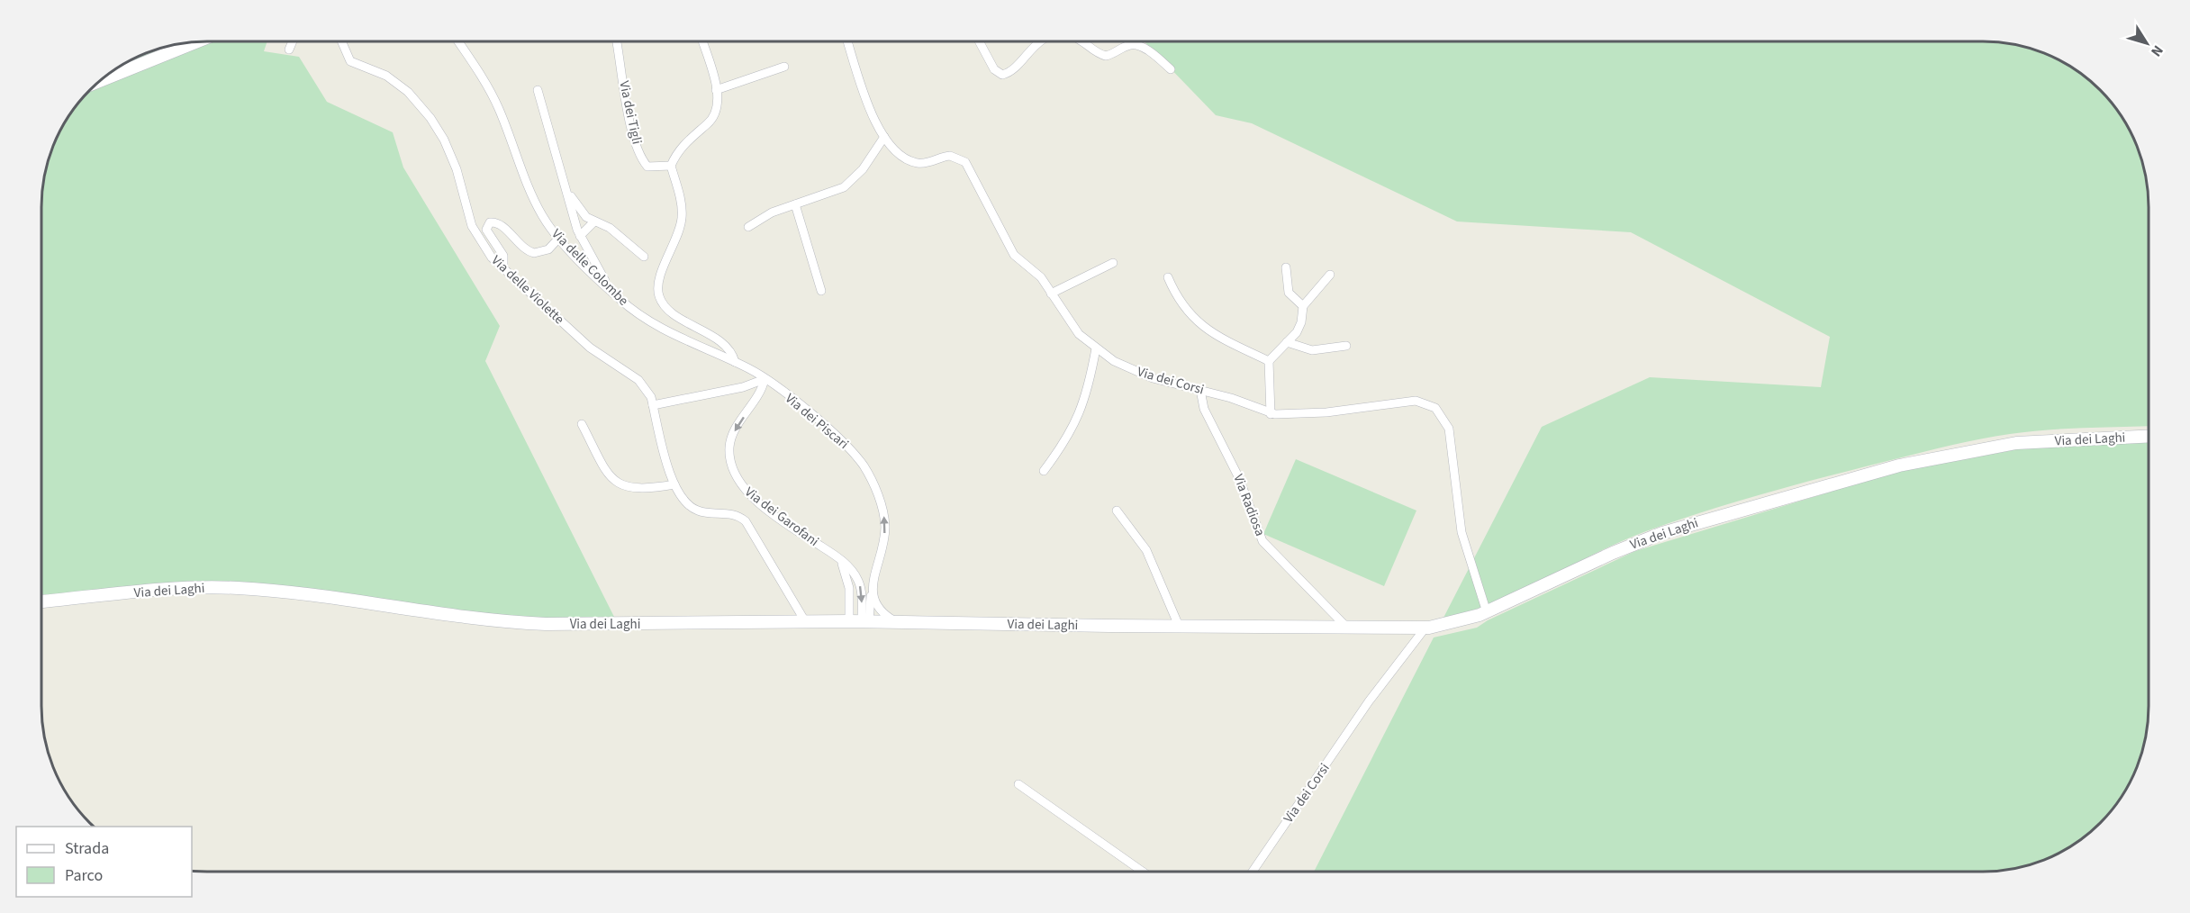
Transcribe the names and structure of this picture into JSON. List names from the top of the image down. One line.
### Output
{"streets":{"main road":["Via dei Laghi"],"street":["Via dei Tigli","Via delle Colombe","Via delle Violette","Via dei Corsi","Via dei Piscari","Via Radiosa","Via dei Garofani"]},"crossings":[["Via delle Colombe","Via dei Piscari"],["Via delle Colombe","Via dei Garofani"],["Via dei Corsi","Via dei Laghi"],["Via dei Corsi","Via Radiosa"],["Via dei Piscari","Via dei Laghi"],["Via dei Piscari","Via dei Garofani"],["Via dei Laghi","Via Radiosa"],["Via dei Laghi","Via dei Garofani"]],"one_way":["Via dei Piscari"],"legend":["Strada","Parco"],"north":"bottom right"}
